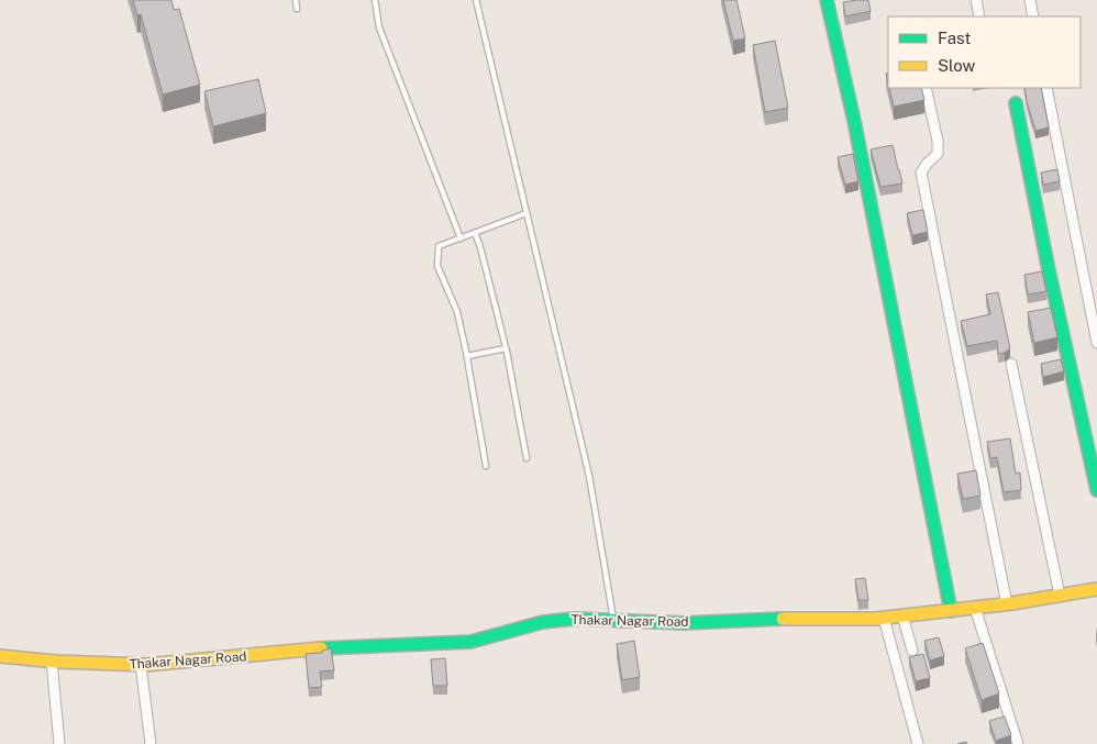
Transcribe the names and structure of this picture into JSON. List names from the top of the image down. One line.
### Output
{"streets":{"street":["Thakar Nagar Road"]},"legend":["Fast","Slow"]}
